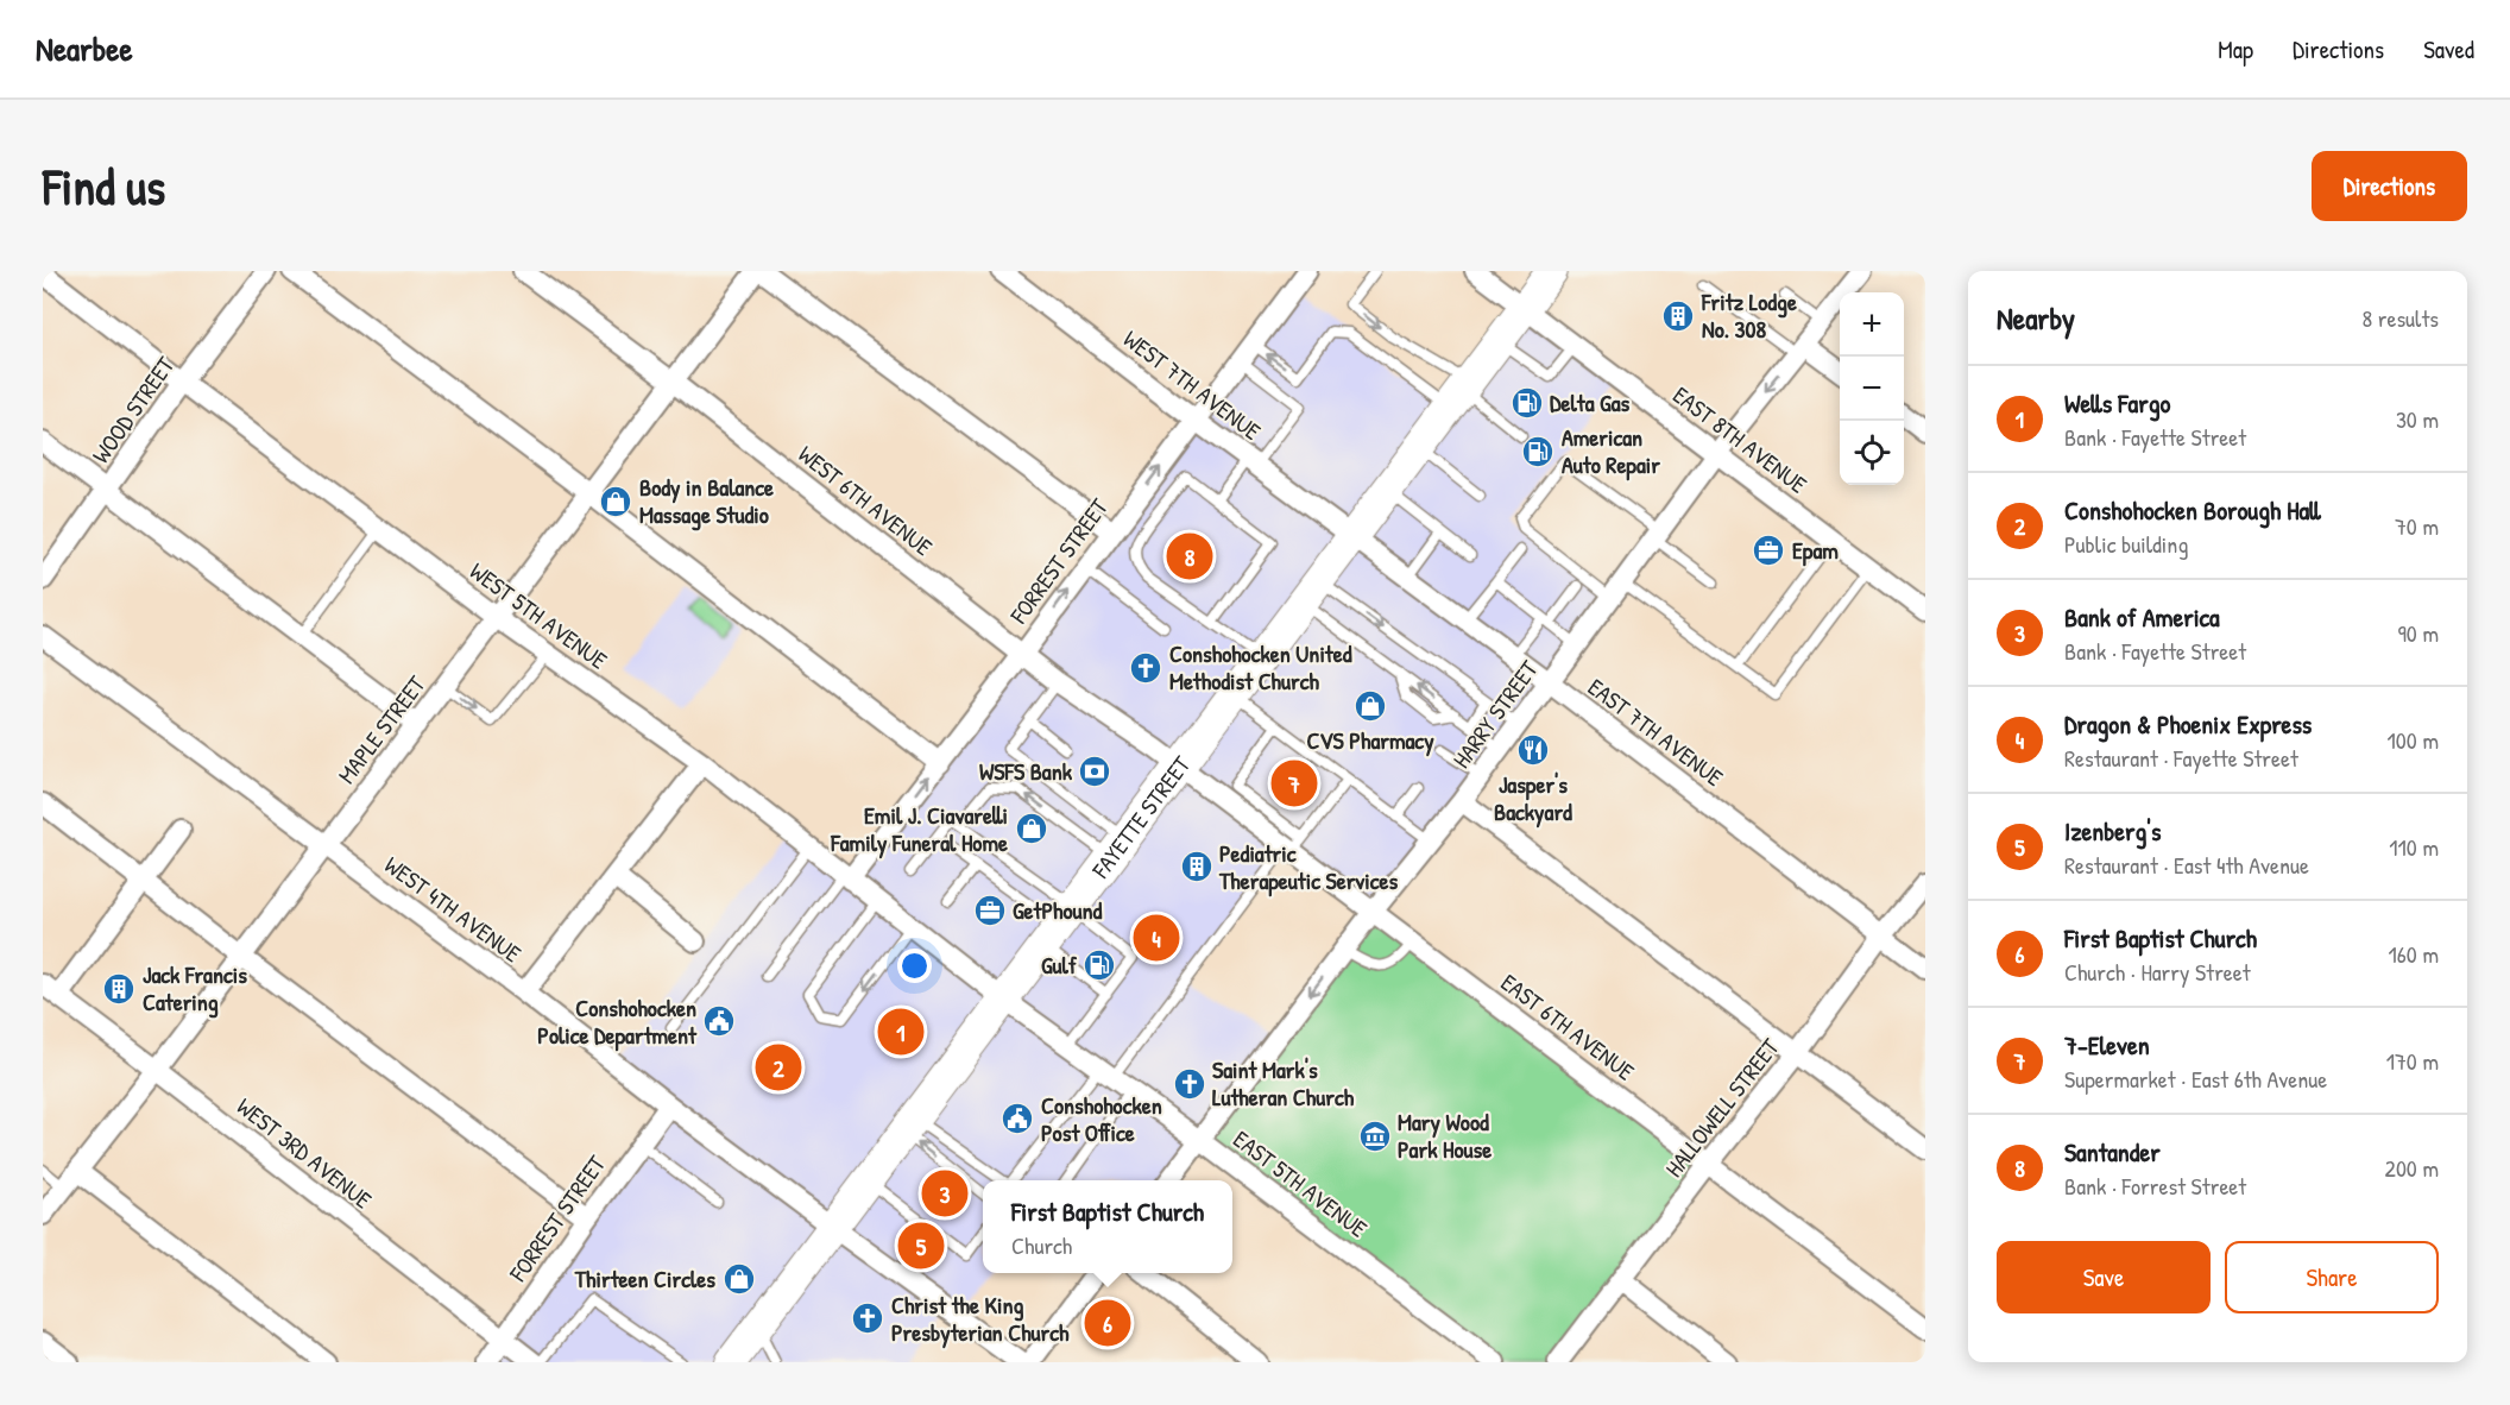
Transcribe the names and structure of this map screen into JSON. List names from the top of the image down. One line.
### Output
{"streets":{"main road":["FAYETTE STREET"],"street":["WEST 7TH AVENUE","WOOD STREET","EAST 8TH AVENUE","WEST 6TH AVENUE","FORREST STREET","WEST 5TH AVENUE","HARRY STREET","MAPLE STREET","EAST 7TH AVENUE","WEST 4TH AVENUE","EAST 6TH AVENUE","HALLOWELL STREET","WEST 3RD AVENUE","EAST 5TH AVENUE"]},"crossings":[["WEST 7TH AVENUE","FORREST STREET"],["WEST 7TH AVENUE","EAST 7TH AVENUE"],["WEST 7TH AVENUE","FAYETTE STREET"],["WOOD STREET","WEST 5TH AVENUE"],["EAST 8TH AVENUE","HARRY STREET"],["EAST 8TH AVENUE","FAYETTE STREET"],["WEST 6TH AVENUE","FORREST STREET"],["WEST 6TH AVENUE","MAPLE STREET"],["WEST 6TH AVENUE","FAYETTE STREET"],["WEST 6TH AVENUE","EAST 6TH AVENUE"],["FORREST STREET","WEST 5TH AVENUE"],["FORREST STREET","WEST 4TH AVENUE"],["FORREST STREET","WEST 3RD AVENUE"],["WEST 5TH AVENUE","MAPLE STREET"],["WEST 5TH AVENUE","FAYETTE STREET"],["WEST 5TH AVENUE","EAST 5TH AVENUE"],["HARRY STREET","EAST 7TH AVENUE"],["HARRY STREET","EAST 6TH AVENUE"],["HARRY STREET","EAST 5TH AVENUE"],["MAPLE STREET","WEST 4TH AVENUE"],["MAPLE STREET","WEST 3RD AVENUE"],["EAST 7TH AVENUE","FAYETTE STREET"],["EAST 7TH AVENUE","HALLOWELL STREET"],["FAYETTE STREET","WEST 4TH AVENUE"],["FAYETTE STREET","EAST 6TH AVENUE"],["FAYETTE STREET","EAST 5TH AVENUE"],["EAST 6TH AVENUE","HALLOWELL STREET"]],"one_way":["FORREST STREET"],"places":{"building":["Fritz Lodge No. 308","Pediatric Therapeutic Services","Jack Francis Catering"],"fuel station":["Delta Gas","American Auto Repair","Gulf"],"shop":["Body in Balance Massage Studio","CVS Pharmacy","Emil J. Ciavarelli Family Funeral Home","Thirteen Circles"],"office":["Epam","GetPhound"],"church":["Conshohocken United Methodist Church","Saint Mark's Lutheran Church","Christ the King Presbyterian Church"],"restaurant":["Jasper's Backyard"],"bank":["WSFS Bank"],"public building":["Conshohocken Police Department","Conshohocken Post Office"],"museum":["Mary Wood Park House"]},"page":{"header":"Nearbee","nav":["Map","Directions","Saved"],"buttons":["Directions",["Save","Share"]],"title":"Find us","heading":["Nearby","8 results"],"map_buttons":["+","−"],"list":[{"mark":"1","name":"Wells Fargo","note":"Bank · Fayette Street","value":"30 m"},{"mark":"2","name":"Conshohocken Borough Hall","note":"Public building","value":"70 m"},{"mark":"3","name":"Bank of America","note":"Bank · Fayette Street","value":"90 m"},{"mark":"4","name":"Dragon & Phoenix Express","note":"Restaurant · Fayette Street","value":"100 m"},{"mark":"5","name":"Izenberg's","note":"Restaurant · East 4th Avenue","value":"110 m"},{"mark":"6","name":"First Baptist Church","note":"Church · Harry Street","value":"160 m"},{"mark":"7","name":"7-Eleven","note":"Supermarket · East 6th Avenue","value":"170 m"},{"mark":"8","name":"Santander","note":"Bank · Forrest Street","value":"200 m"}],"pins":["8","7","4","1","2","3","5","6"],"popup":["First Baptist Church","Church"]}}
